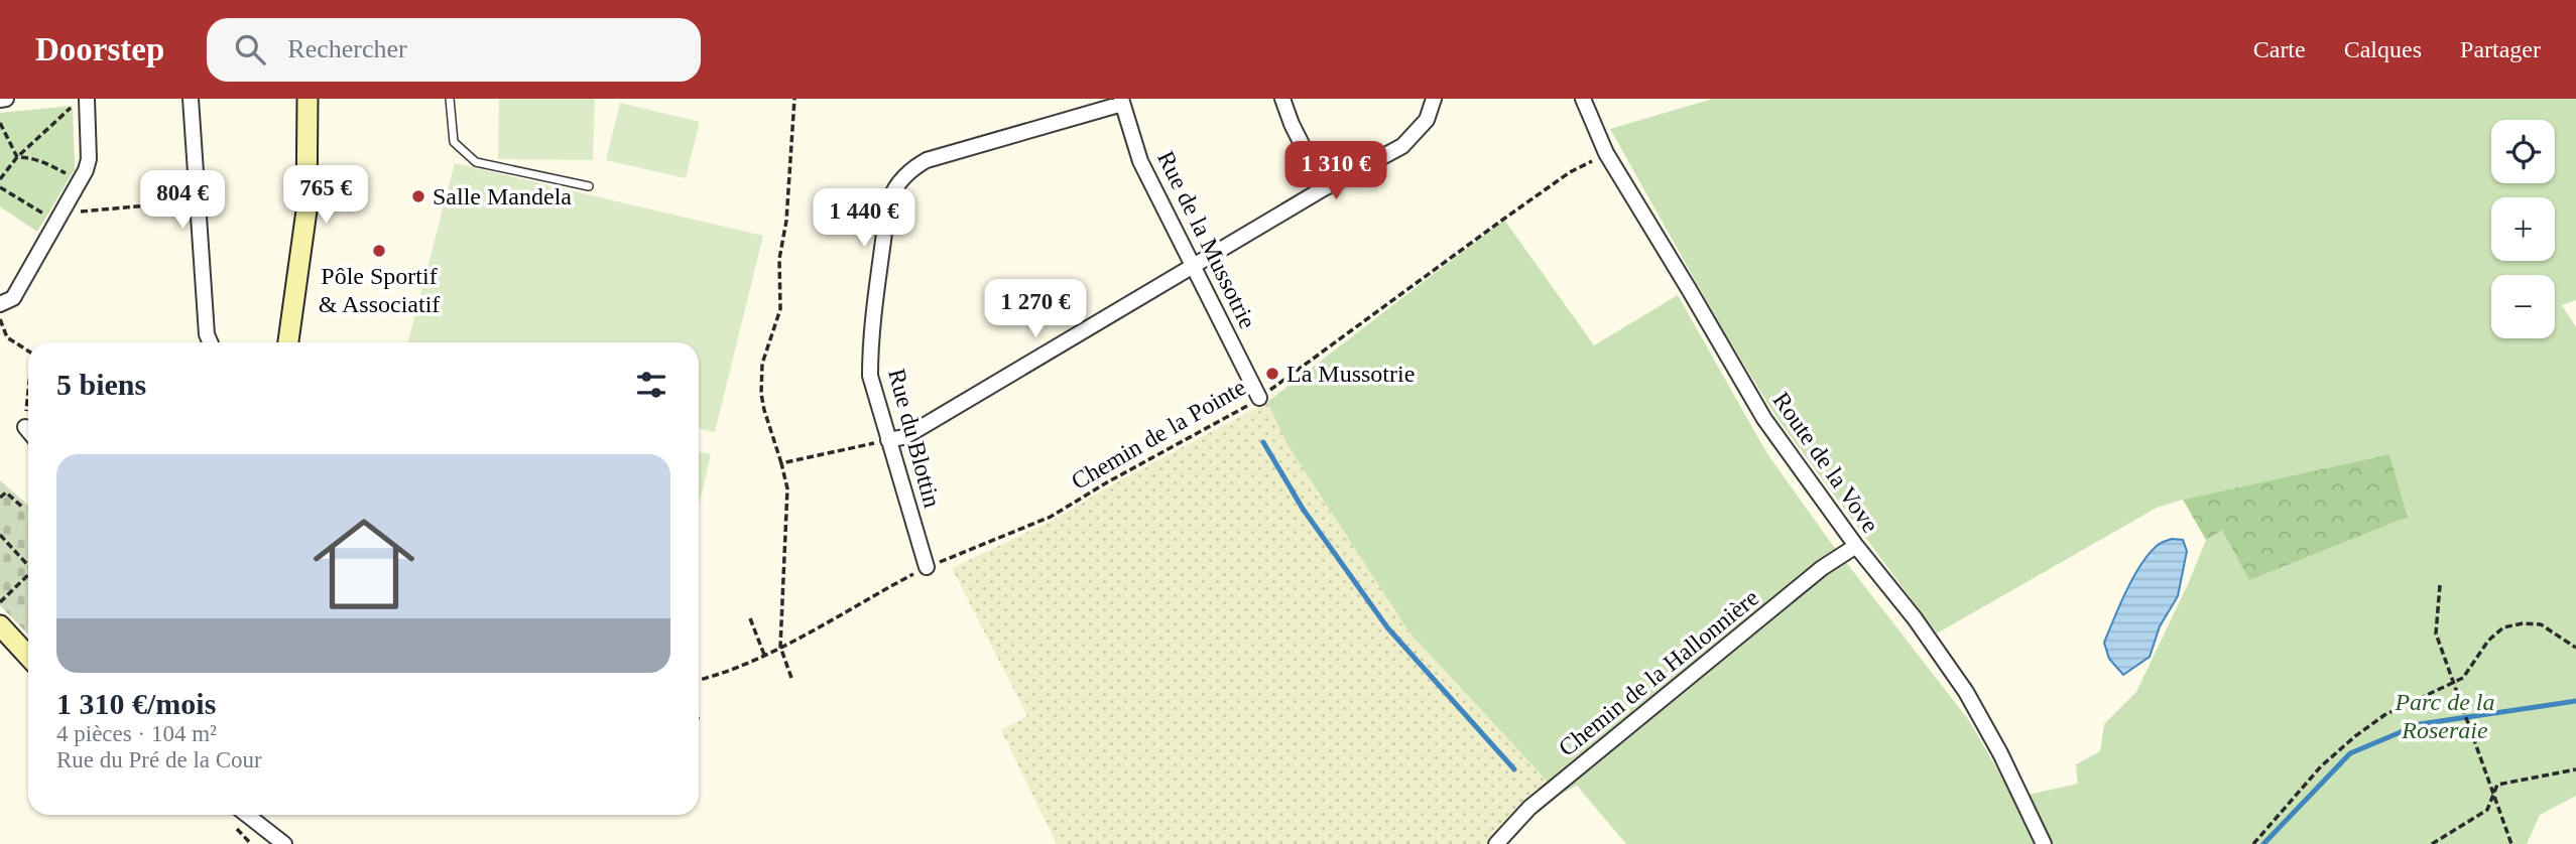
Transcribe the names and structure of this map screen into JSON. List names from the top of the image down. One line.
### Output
{"streets":{"street":["Rue de la Mussotrie","Rue du Blottin","Route de la Vove","Chemin de la Hallonnière"],"path":["Chemin de la Pointe"]},"crossings":[["Rue de la Mussotrie","Chemin de la Pointe"],["Rue de la Mussotrie","Rue du Blottin"],["Chemin de la Pointe","Rue du Blottin"],["Chemin de la Pointe","Route de la Vove"],["Route de la Vove","Chemin de la Hallonnière"]],"parks":["Parc de la Roseraie"],"places":["Salle Mandela","Pôle Sportif & Associatif","La Mussotrie"],"page":{"header":"Doorstep","search":"Rechercher","nav":["Carte","Calques","Partager"],"map_buttons":["+","−"],"price":["1 310 €","765 €","804 €","1 440 €","1 270 €"],"heading":"5 biens","list":[{"name":"1 310 €/mois","note":"4 pièces · 104 m² · Rue du Pré de la Cour"}]}}
